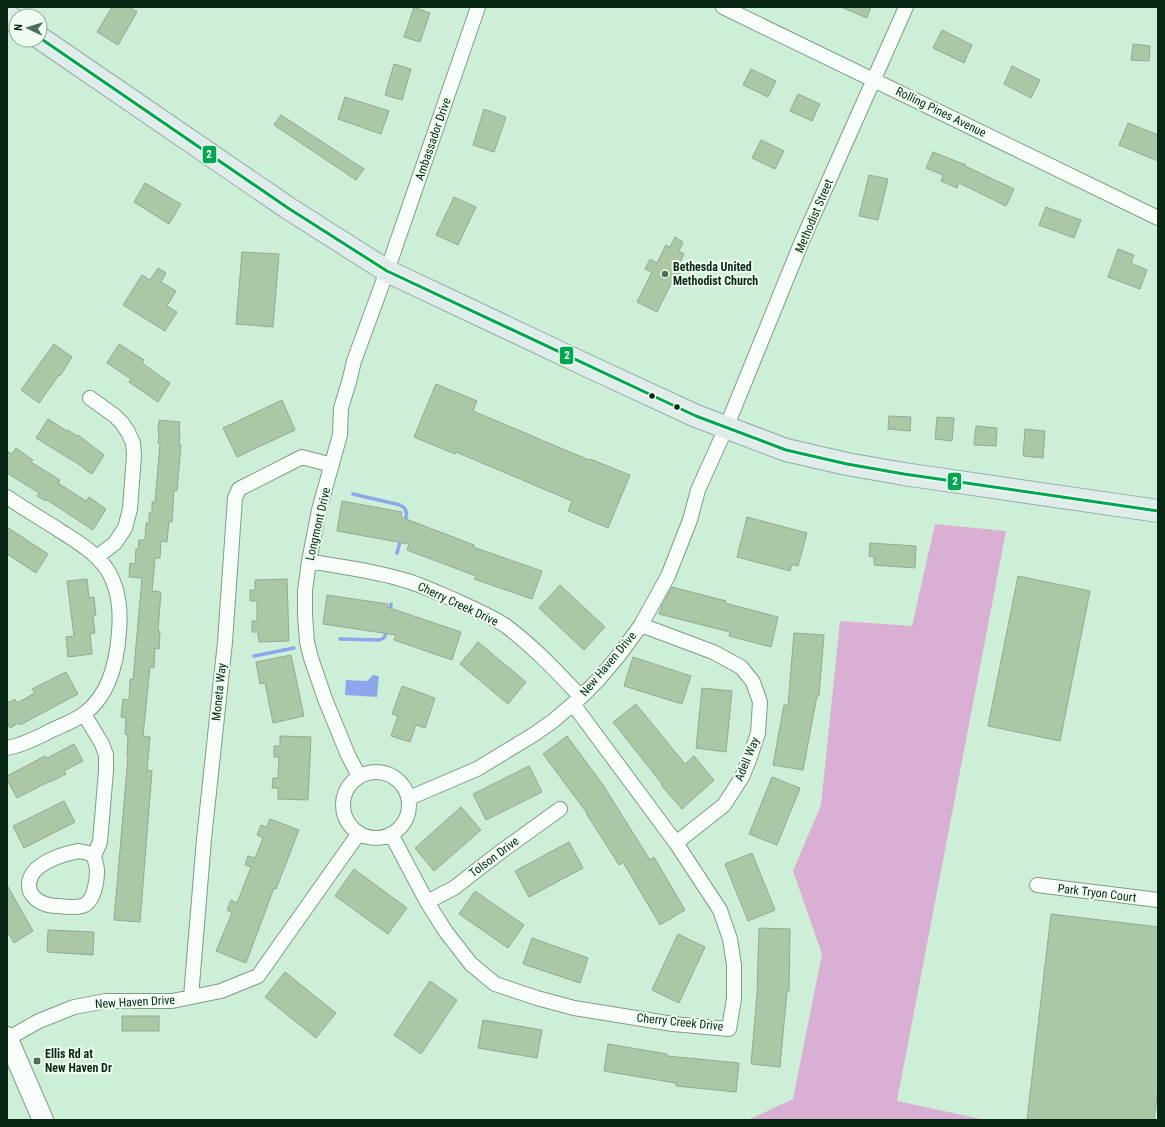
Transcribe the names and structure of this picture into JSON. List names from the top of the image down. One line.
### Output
{"streets":{"street":["Rolling Pines Avenue","Ambassador Drive","Methodist Street","Longmont Drive","Cherry Creek Drive","New Haven Drive","Moneta Way","Adell Way","Tolson Drive","Park Tryon Court"]},"crossings":[["Rolling Pines Avenue","Methodist Street"],["Ambassador Drive","Longmont Drive"],["Methodist Street","New Haven Drive"],["Longmont Drive","Cherry Creek Drive"],["Longmont Drive","New Haven Drive"],["Longmont Drive","Moneta Way"],["Cherry Creek Drive","New Haven Drive"],["Cherry Creek Drive","Adell Way"],["Cherry Creek Drive","Tolson Drive"],["New Haven Drive","Moneta Way"],["New Haven Drive","Adell Way"]],"places":{"other":["Bethesda United Methodist Church"],"transit":["Ellis Rd at New Haven Dr"]},"lines":["transit line 2"],"north":"left"}
